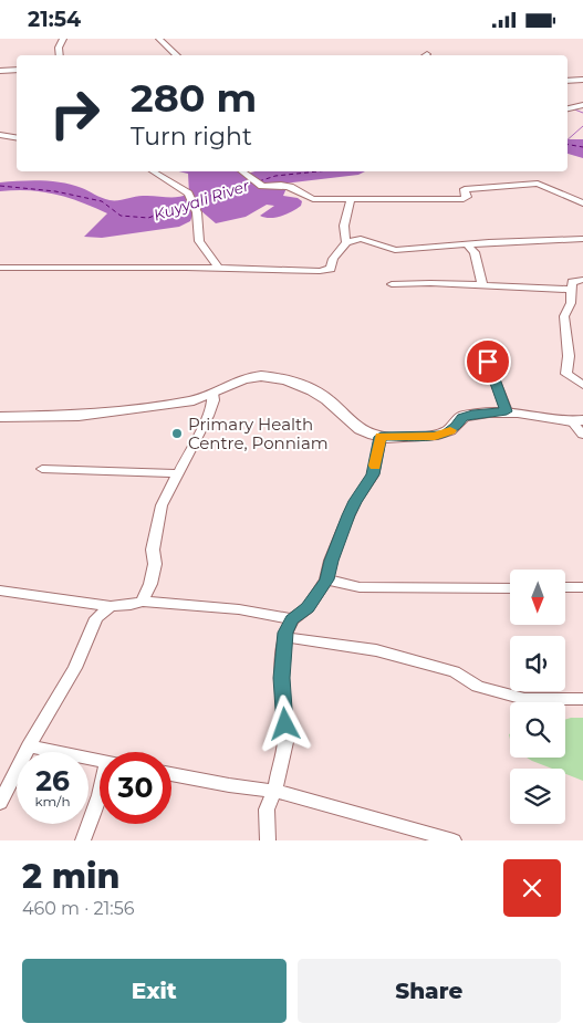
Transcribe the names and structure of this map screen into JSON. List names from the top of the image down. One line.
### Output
{"water":["Kuyyali River"],"places":["Primary Health Centre, Ponniam"],"north":"bottom","page":{"status":"21:54","turn":["280 m","Turn right"],"speed":"26 km/h","limit":"30","heading":["2 min","460 m · 21:56"],"buttons":["Exit","Share"]}}
